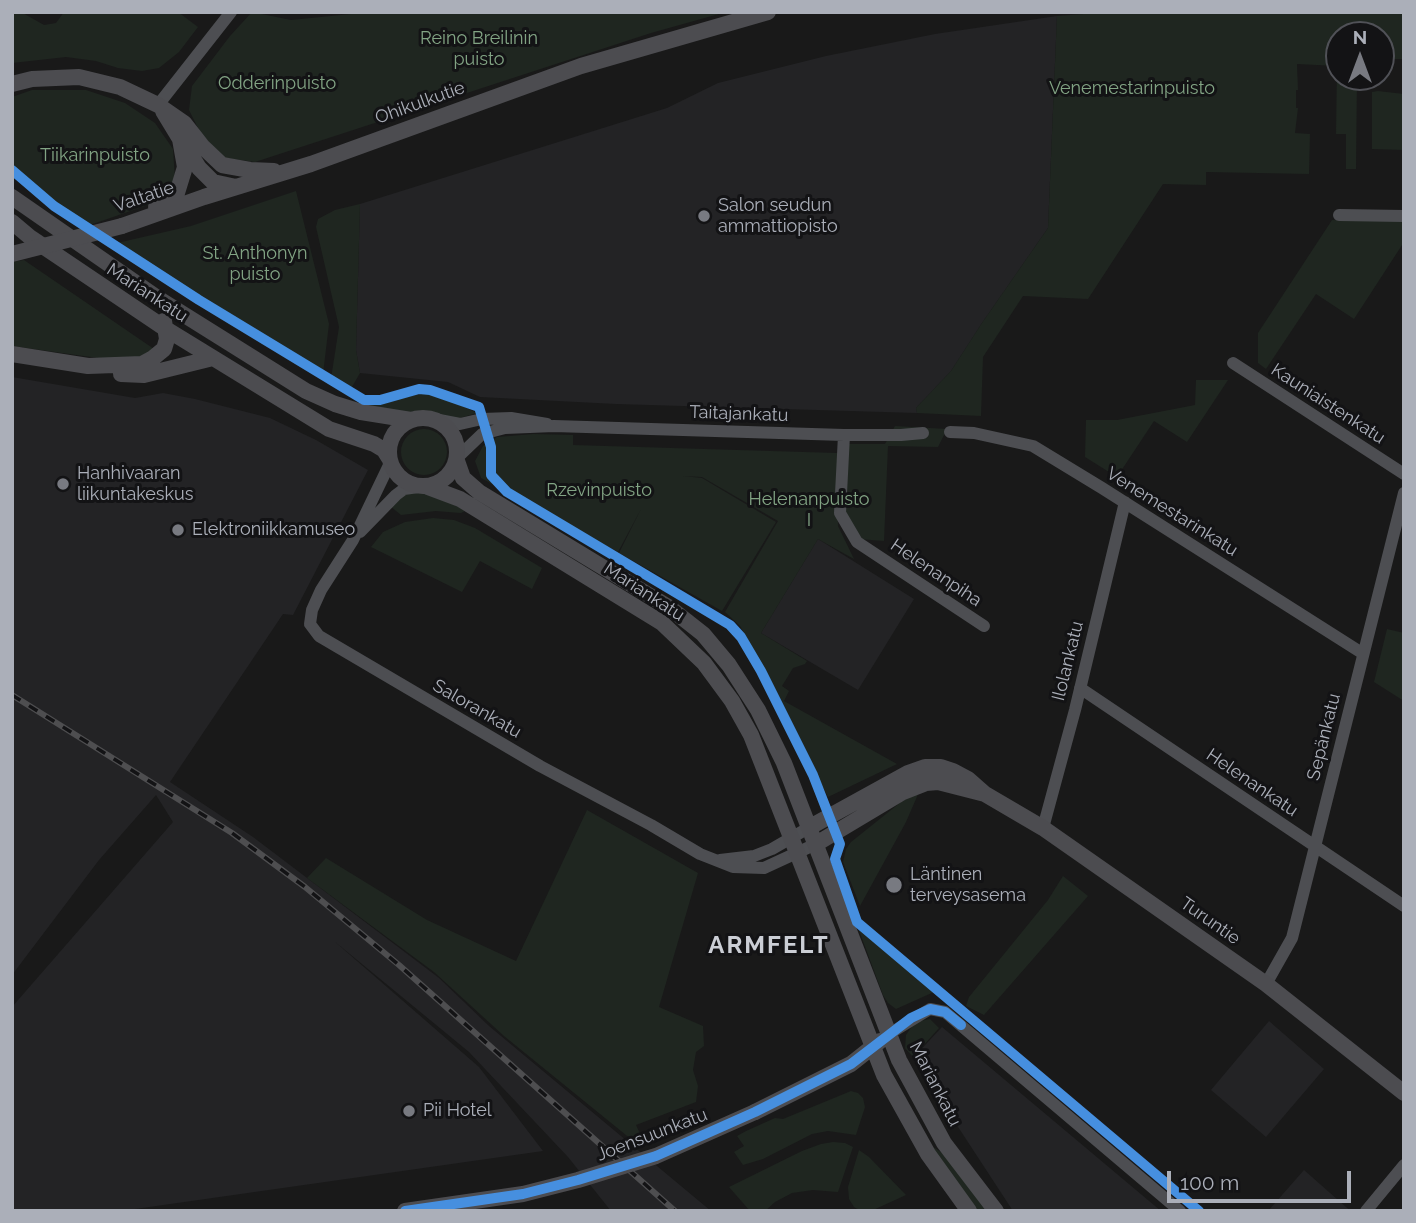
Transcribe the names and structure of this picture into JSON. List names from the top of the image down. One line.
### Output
{"streets":{"main road":["Ohikulkutie","Valtatie","Mariankatu","Turuntie","Joensuunkatu"],"street":["Kauniaistenkatu","Taitajankatu","Venemestarinkatu","Helenanpiha","Ilolankatu","Salorankatu","Sepänkatu","Helenankatu"]},"crossings":[["Ohikulkutie","Valtatie"],["Mariankatu","Taitajankatu"],["Mariankatu","Salorankatu"],["Mariankatu","Turuntie"],["Mariankatu","Joensuunkatu"],["Taitajankatu","Helenanpiha"],["Taitajankatu","Salorankatu"],["Venemestarinkatu","Ilolankatu"],["Venemestarinkatu","Sepänkatu"],["Ilolankatu","Helenankatu"],["Ilolankatu","Turuntie"],["Salorankatu","Turuntie"],["Sepänkatu","Helenankatu"],["Sepänkatu","Turuntie"]],"districts":["ARMFELT"],"parks":["Reino Breilinin puisto","Odderinpuisto","Venemestarinpuisto","Tiikarinpuisto","St. Anthonyn puisto","Rzevinpuisto","Helenanpuisto I"],"places":["Salon seudun ammattiopisto","Hanhivaaran liikuntakeskus","Elektroniikkamuseo","Läntinen terveysasema","Pii Hotel"],"scale_bar":"100 m","north":"top"}
